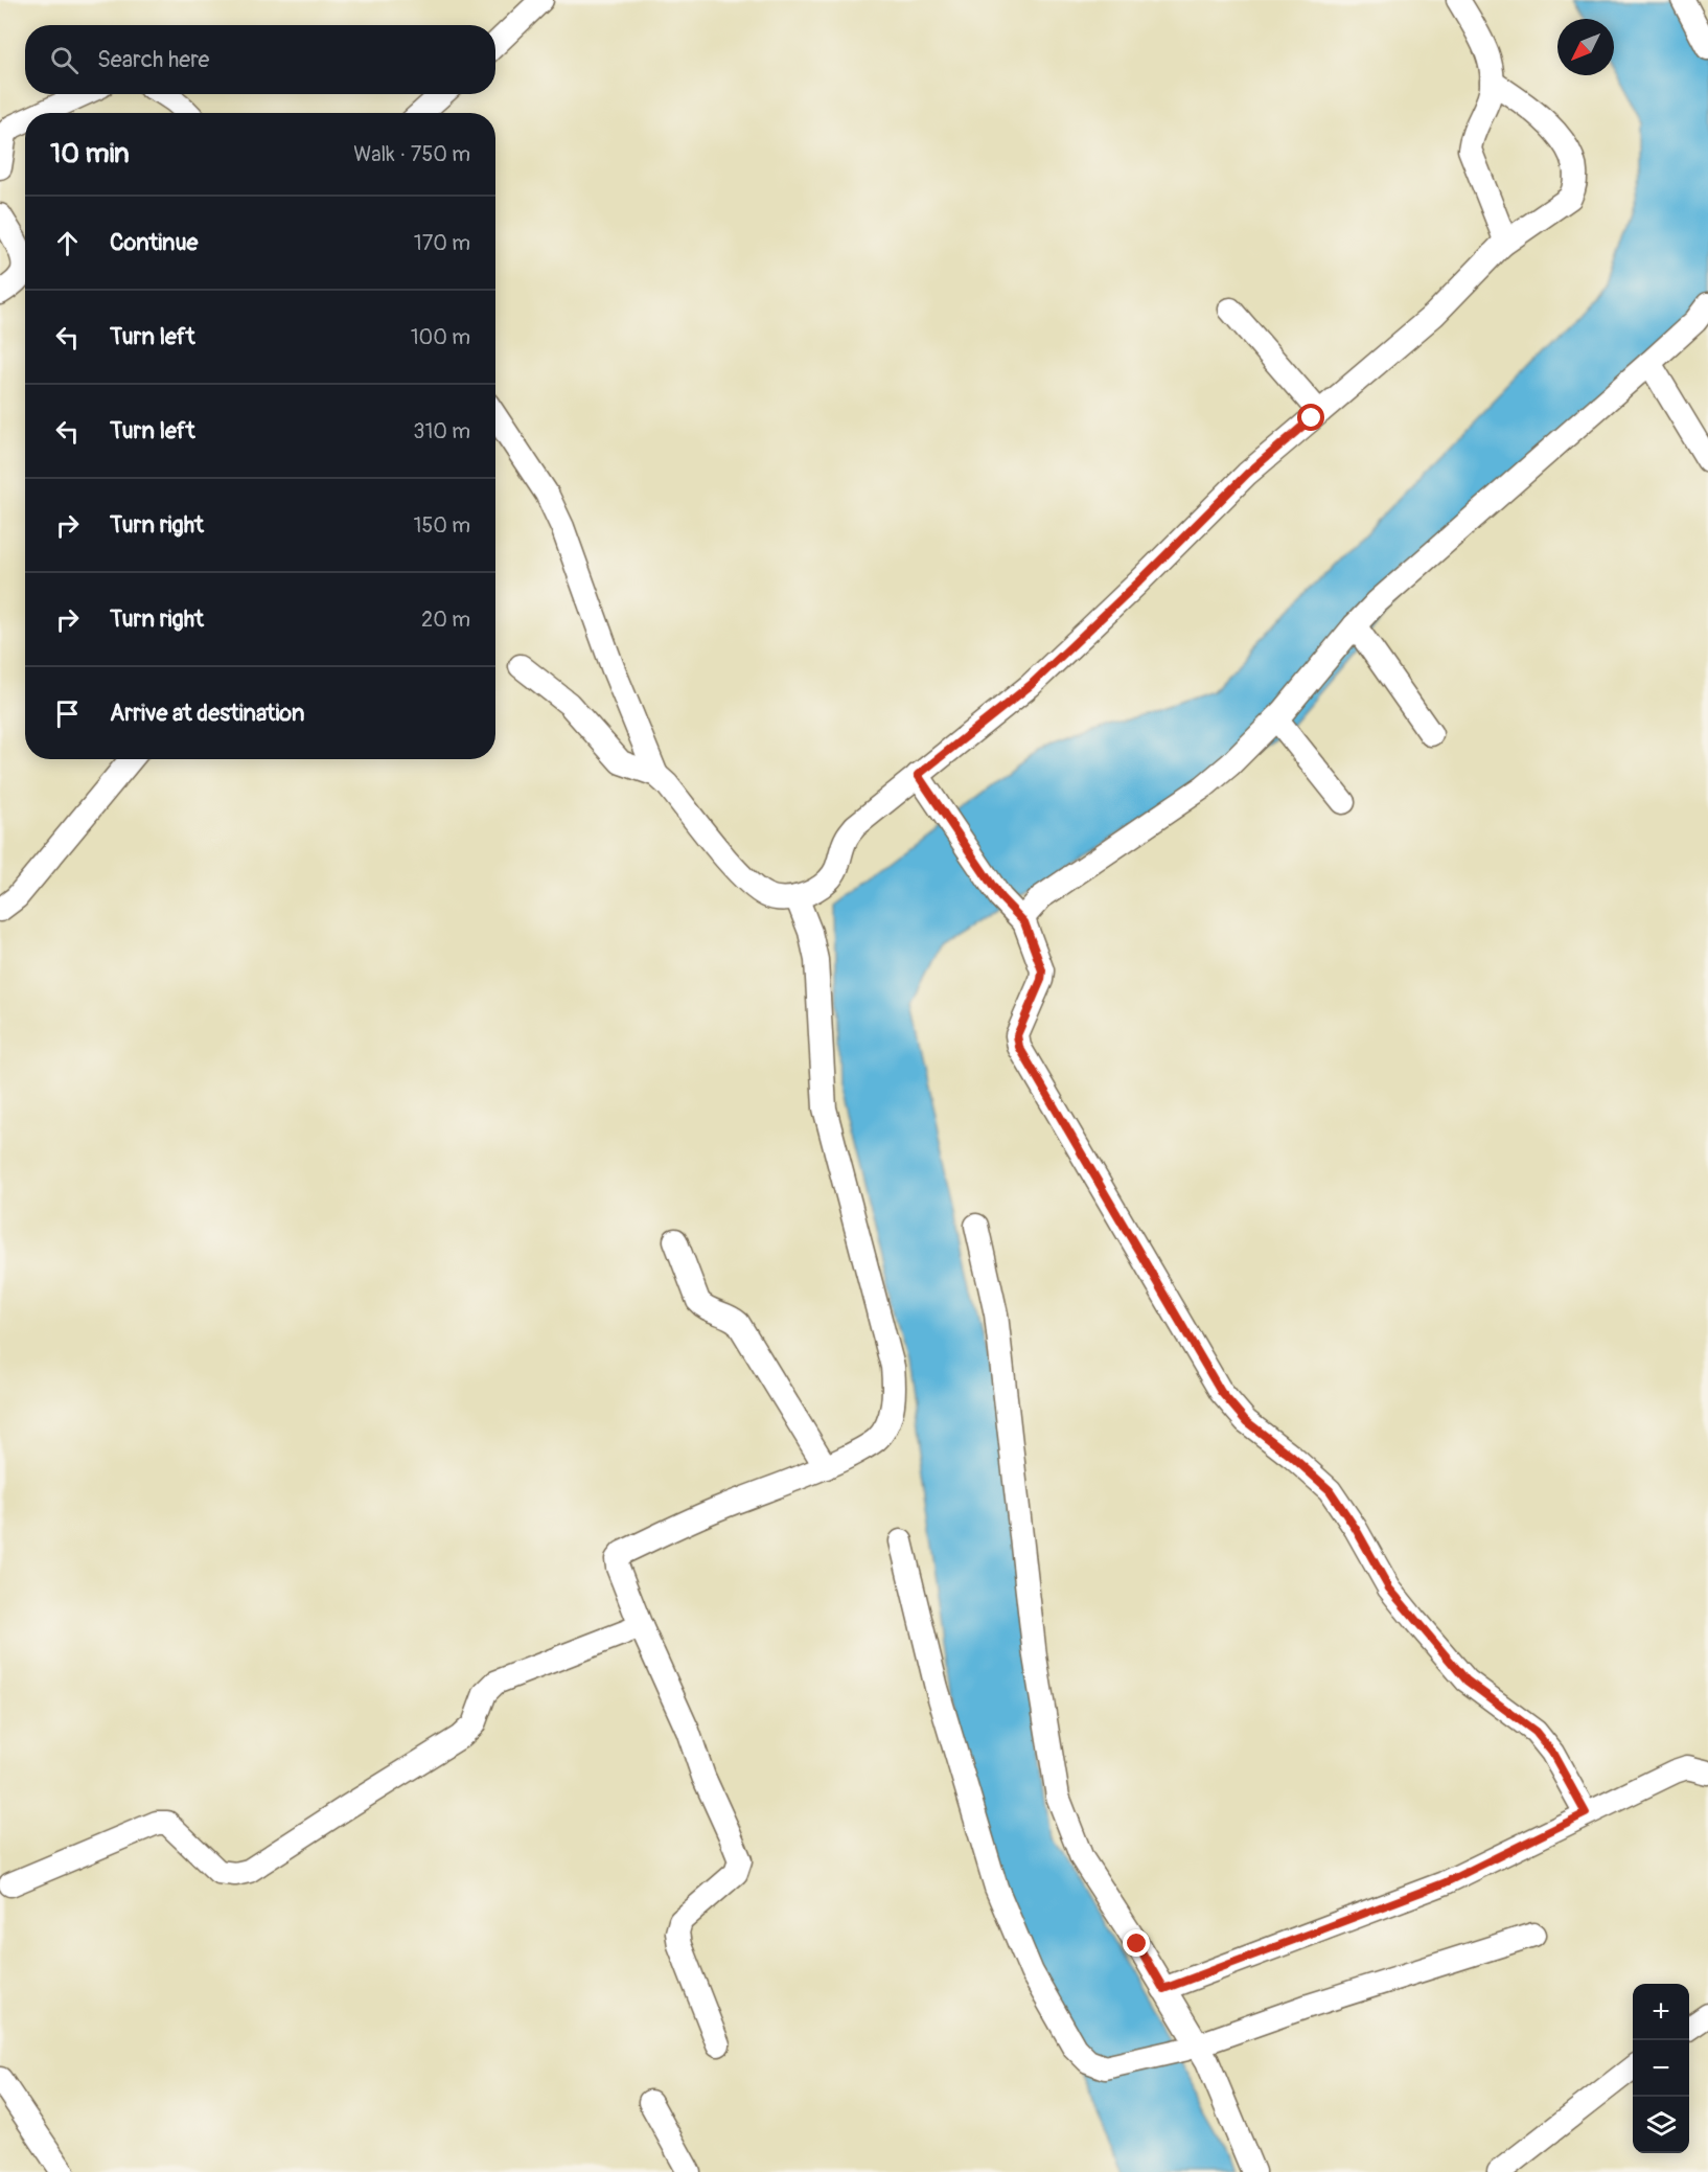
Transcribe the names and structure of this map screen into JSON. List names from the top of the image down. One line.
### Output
{"north":"bottom left","page":{"search":"Search here","heading":["10 min","Walk · 750 m"],"list":[["Continue","170 m"],["Turn left","100 m"],["Turn left","310 m"],["Turn right","150 m"],["Turn right","20 m"],"Arrive at destination"],"map_buttons":["+","−"]}}
